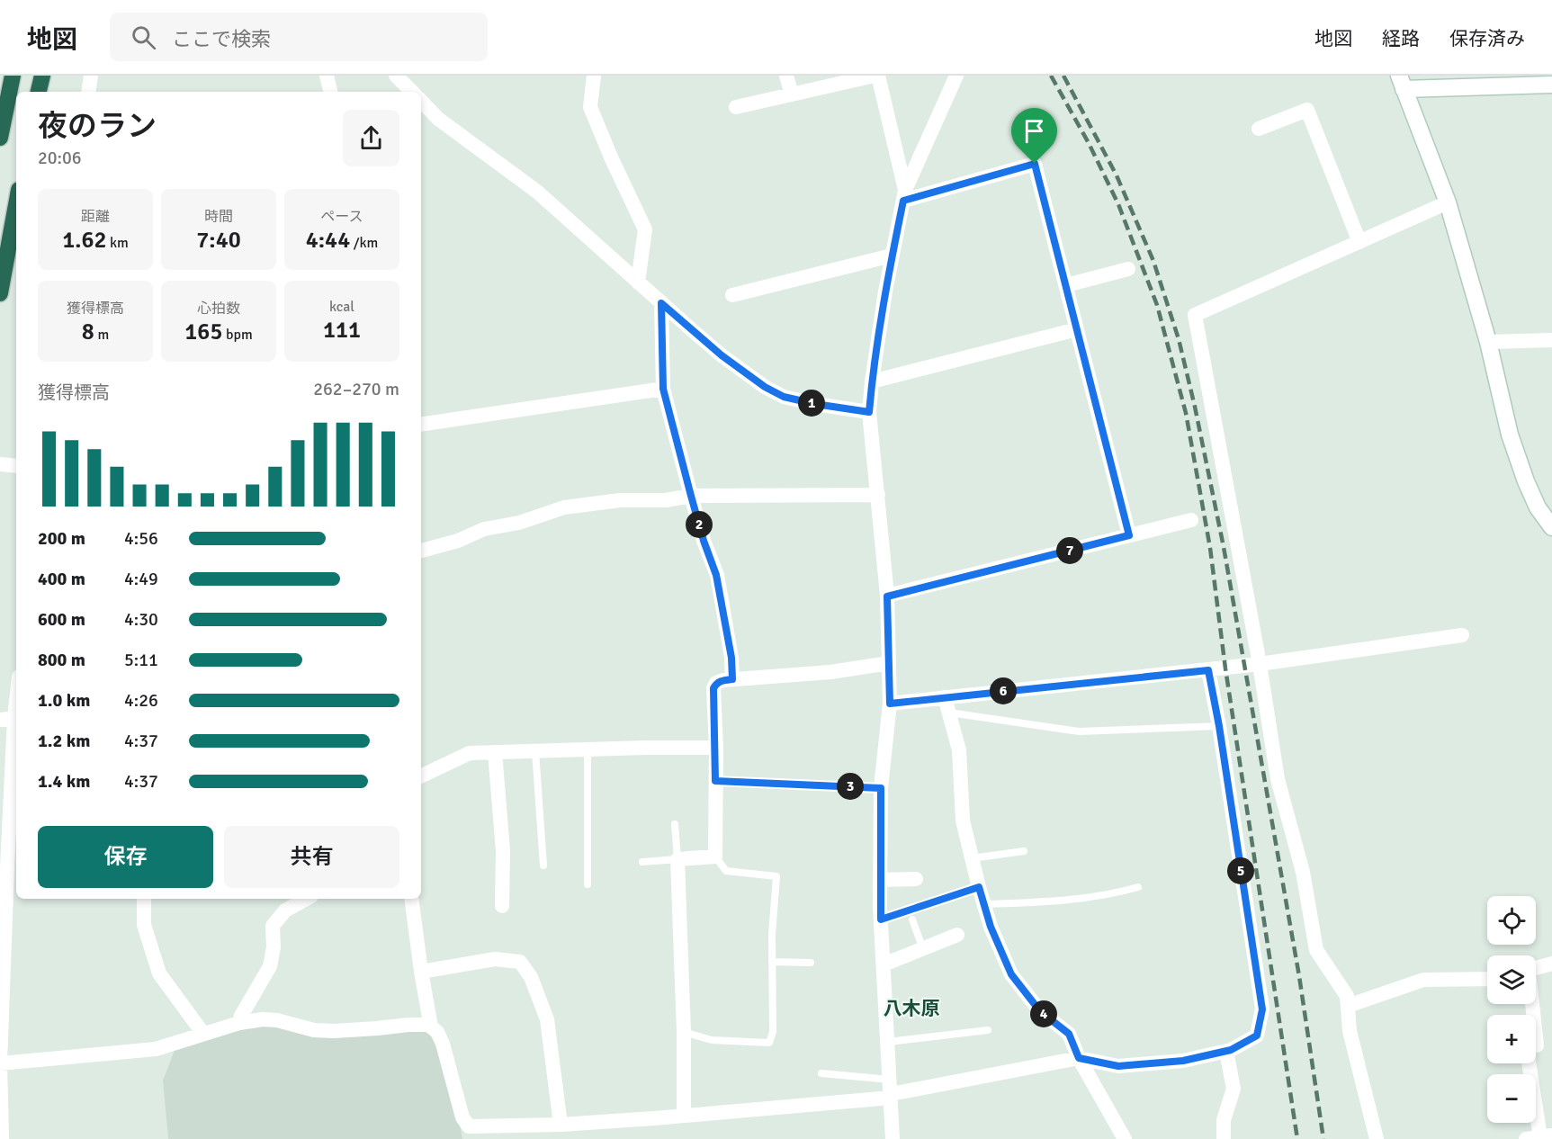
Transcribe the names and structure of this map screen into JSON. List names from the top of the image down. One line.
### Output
{"districts":["八木原"],"page":{"header":"地図","search":"ここで検索","nav":["地図","経路","保存済み"],"heading":["夜のラン","20:06"],"stats":[["距離","1.62 km"],["時間","7:40"],["ペース","4:44 /km"],["獲得標高","8 m"],["心拍数","165 bpm"],["kcal","111"]],"chart":["獲得標高","262–270 m"],"pins":["1","2","7","6","3","5","4"],"list":[{"name":"200 m","note":"4:56"},{"name":"400 m","note":"4:49"},{"name":"600 m","note":"4:30"},{"name":"800 m","note":"5:11"},{"name":"1.0 km","note":"4:26"},{"name":"1.2 km","note":"4:37"},{"name":"1.4 km","note":"4:37"}],"buttons":["保存","共有"],"map_buttons":["+","−"]}}
